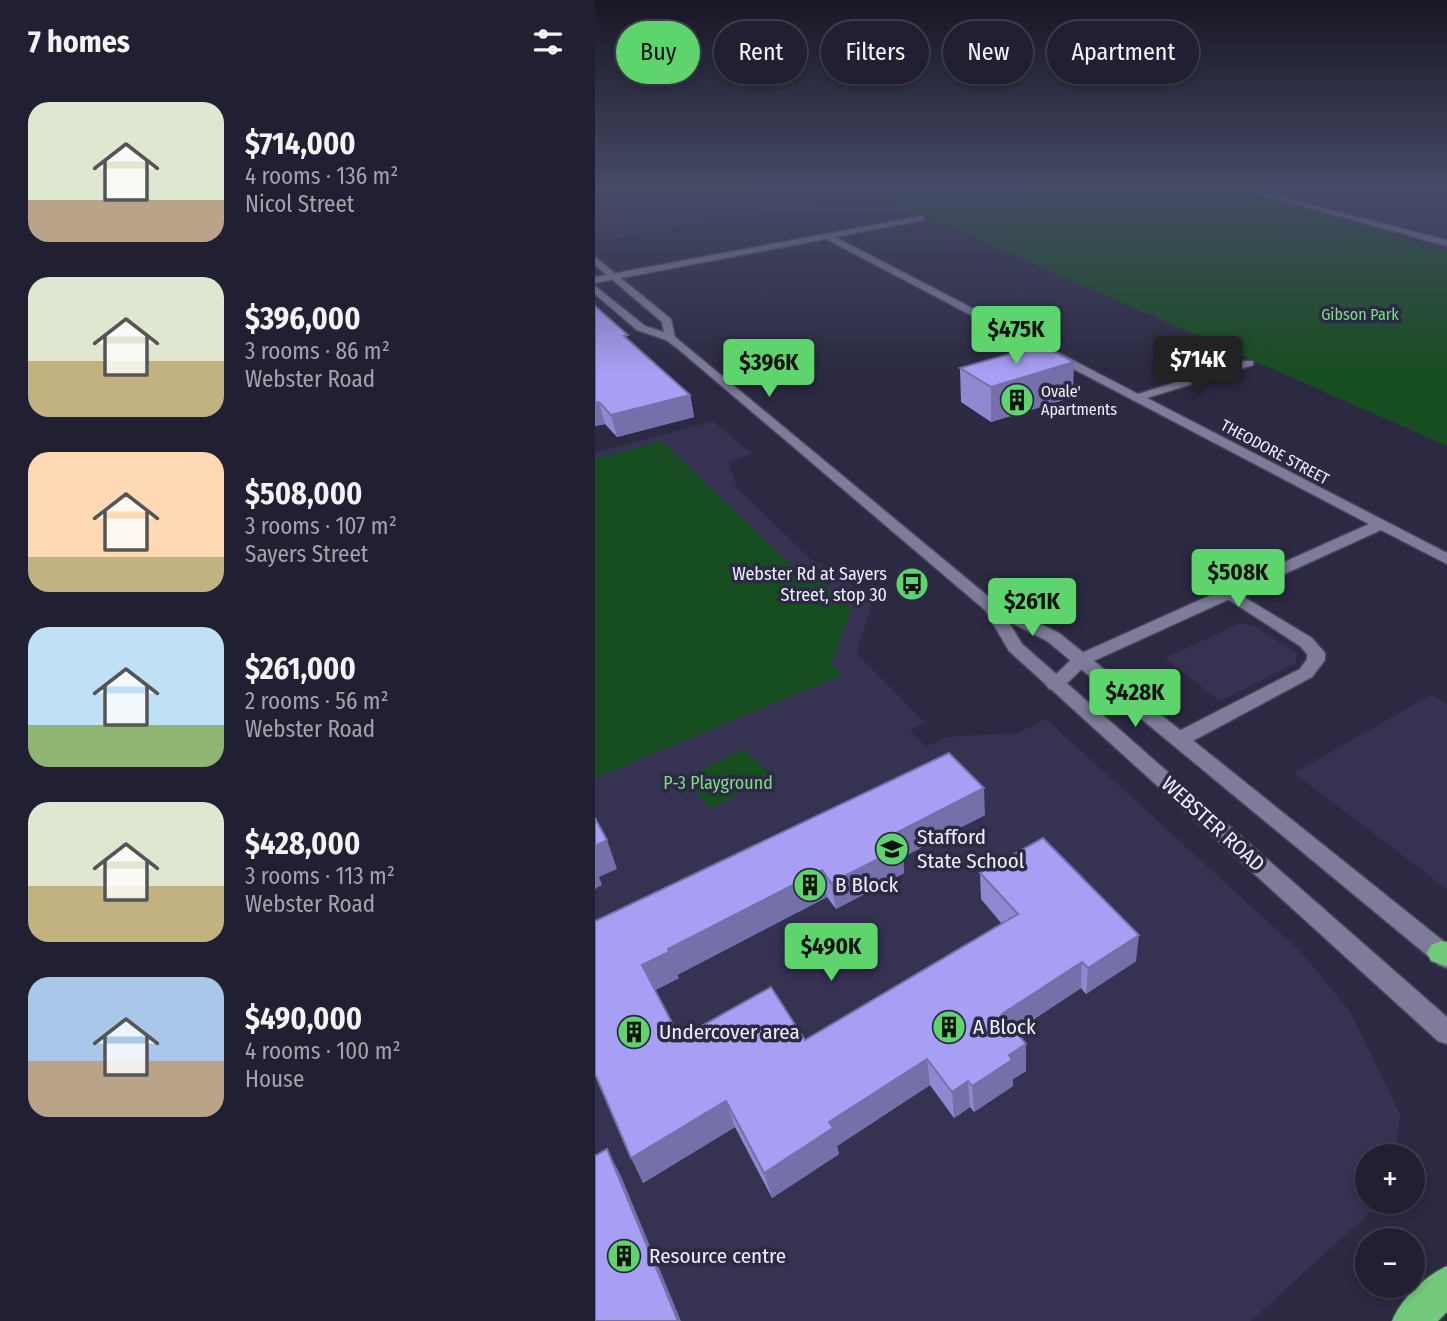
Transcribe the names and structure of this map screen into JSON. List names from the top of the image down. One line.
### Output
{"streets":{"street":["THEODORE STREET","WEBSTER ROAD"]},"parks":["Gibson Park","P-3 Playground"],"places":{"building":["Ovale' Apartments","B Block","A Block","Undercover area","Resource centre"],"bus stop":["Webster Rd at Sayers Street, stop 30"],"school or university":["Stafford State School"]},"page":{"heading":"7 homes","chip":["Buy","Rent","Filters","New","Apartment"],"list":[{"name":"$714,000","note":"4 rooms · 136 m² · Nicol Street"},{"name":"$396,000","note":"3 rooms · 86 m² · Webster Road"},{"name":"$508,000","note":"3 rooms · 107 m² · Sayers Street"},{"name":"$261,000","note":"2 rooms · 56 m² · Webster Road"},{"name":"$428,000","note":"3 rooms · 113 m² · Webster Road"},{"name":"$490,000","note":"4 rooms · 100 m² · House"}],"price":["$475K","$714K","$396K","$508K","$261K","$428K","$490K"],"map_buttons":["+","−"]}}
